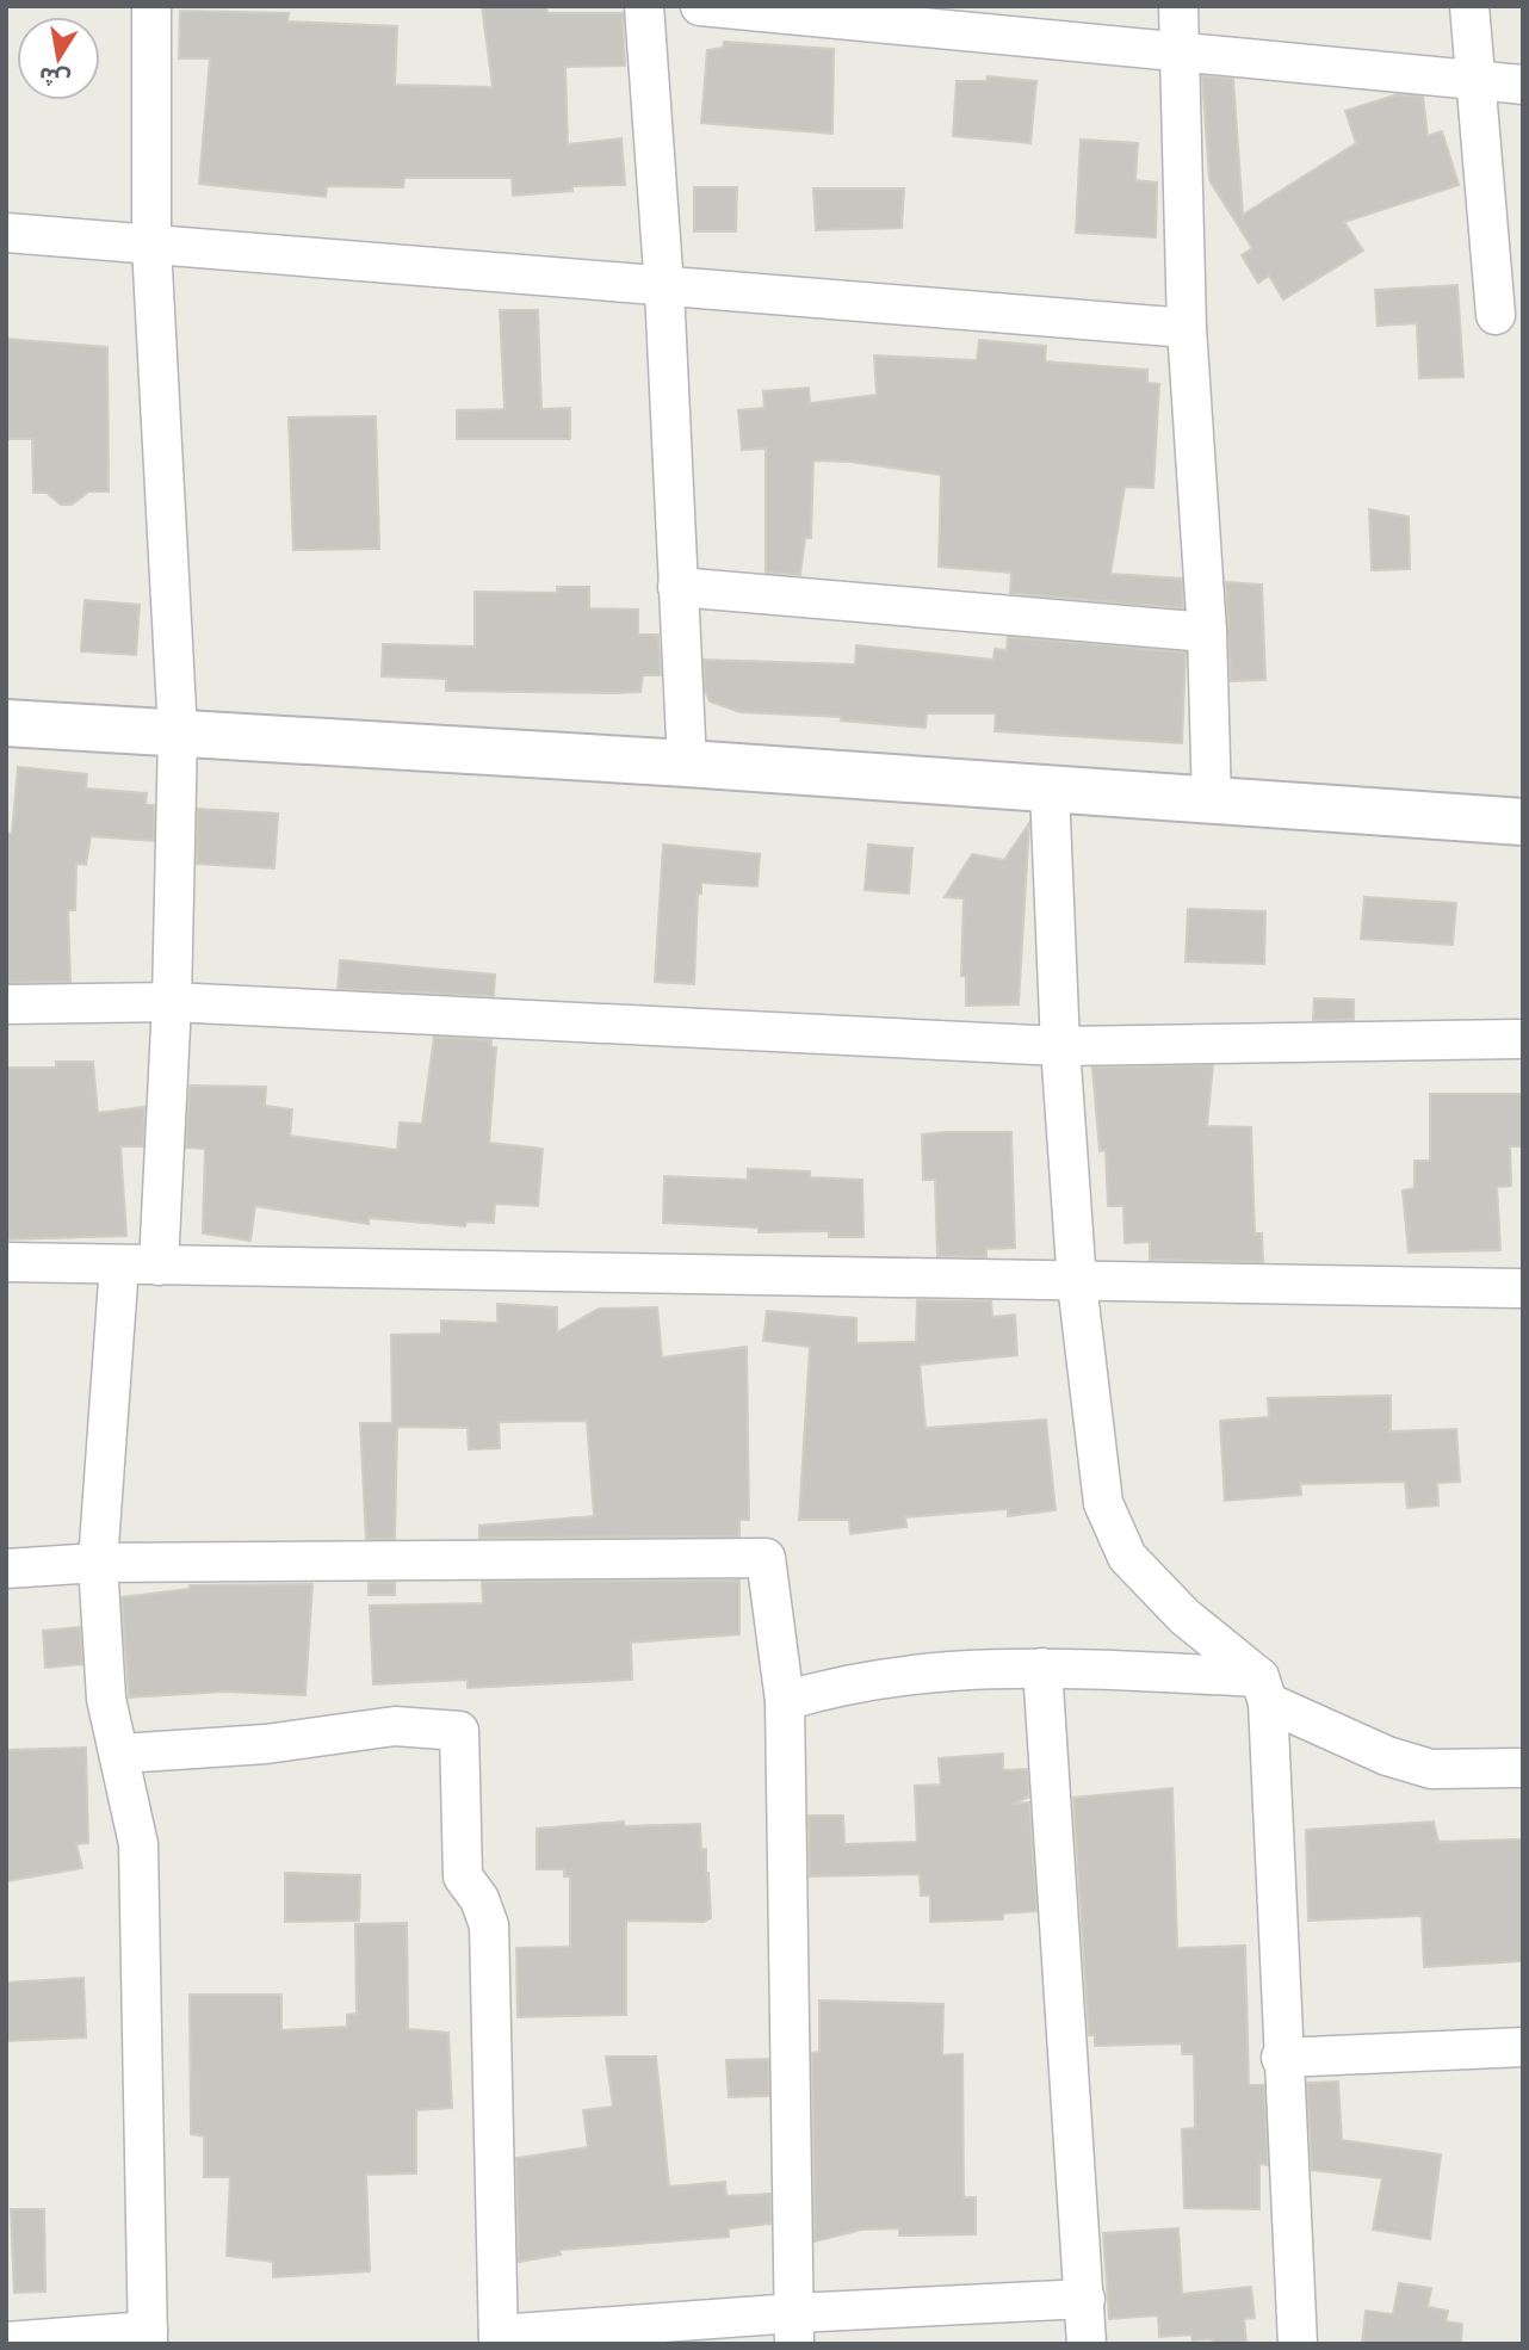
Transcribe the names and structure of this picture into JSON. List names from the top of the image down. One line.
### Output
{"north":"bottom"}
